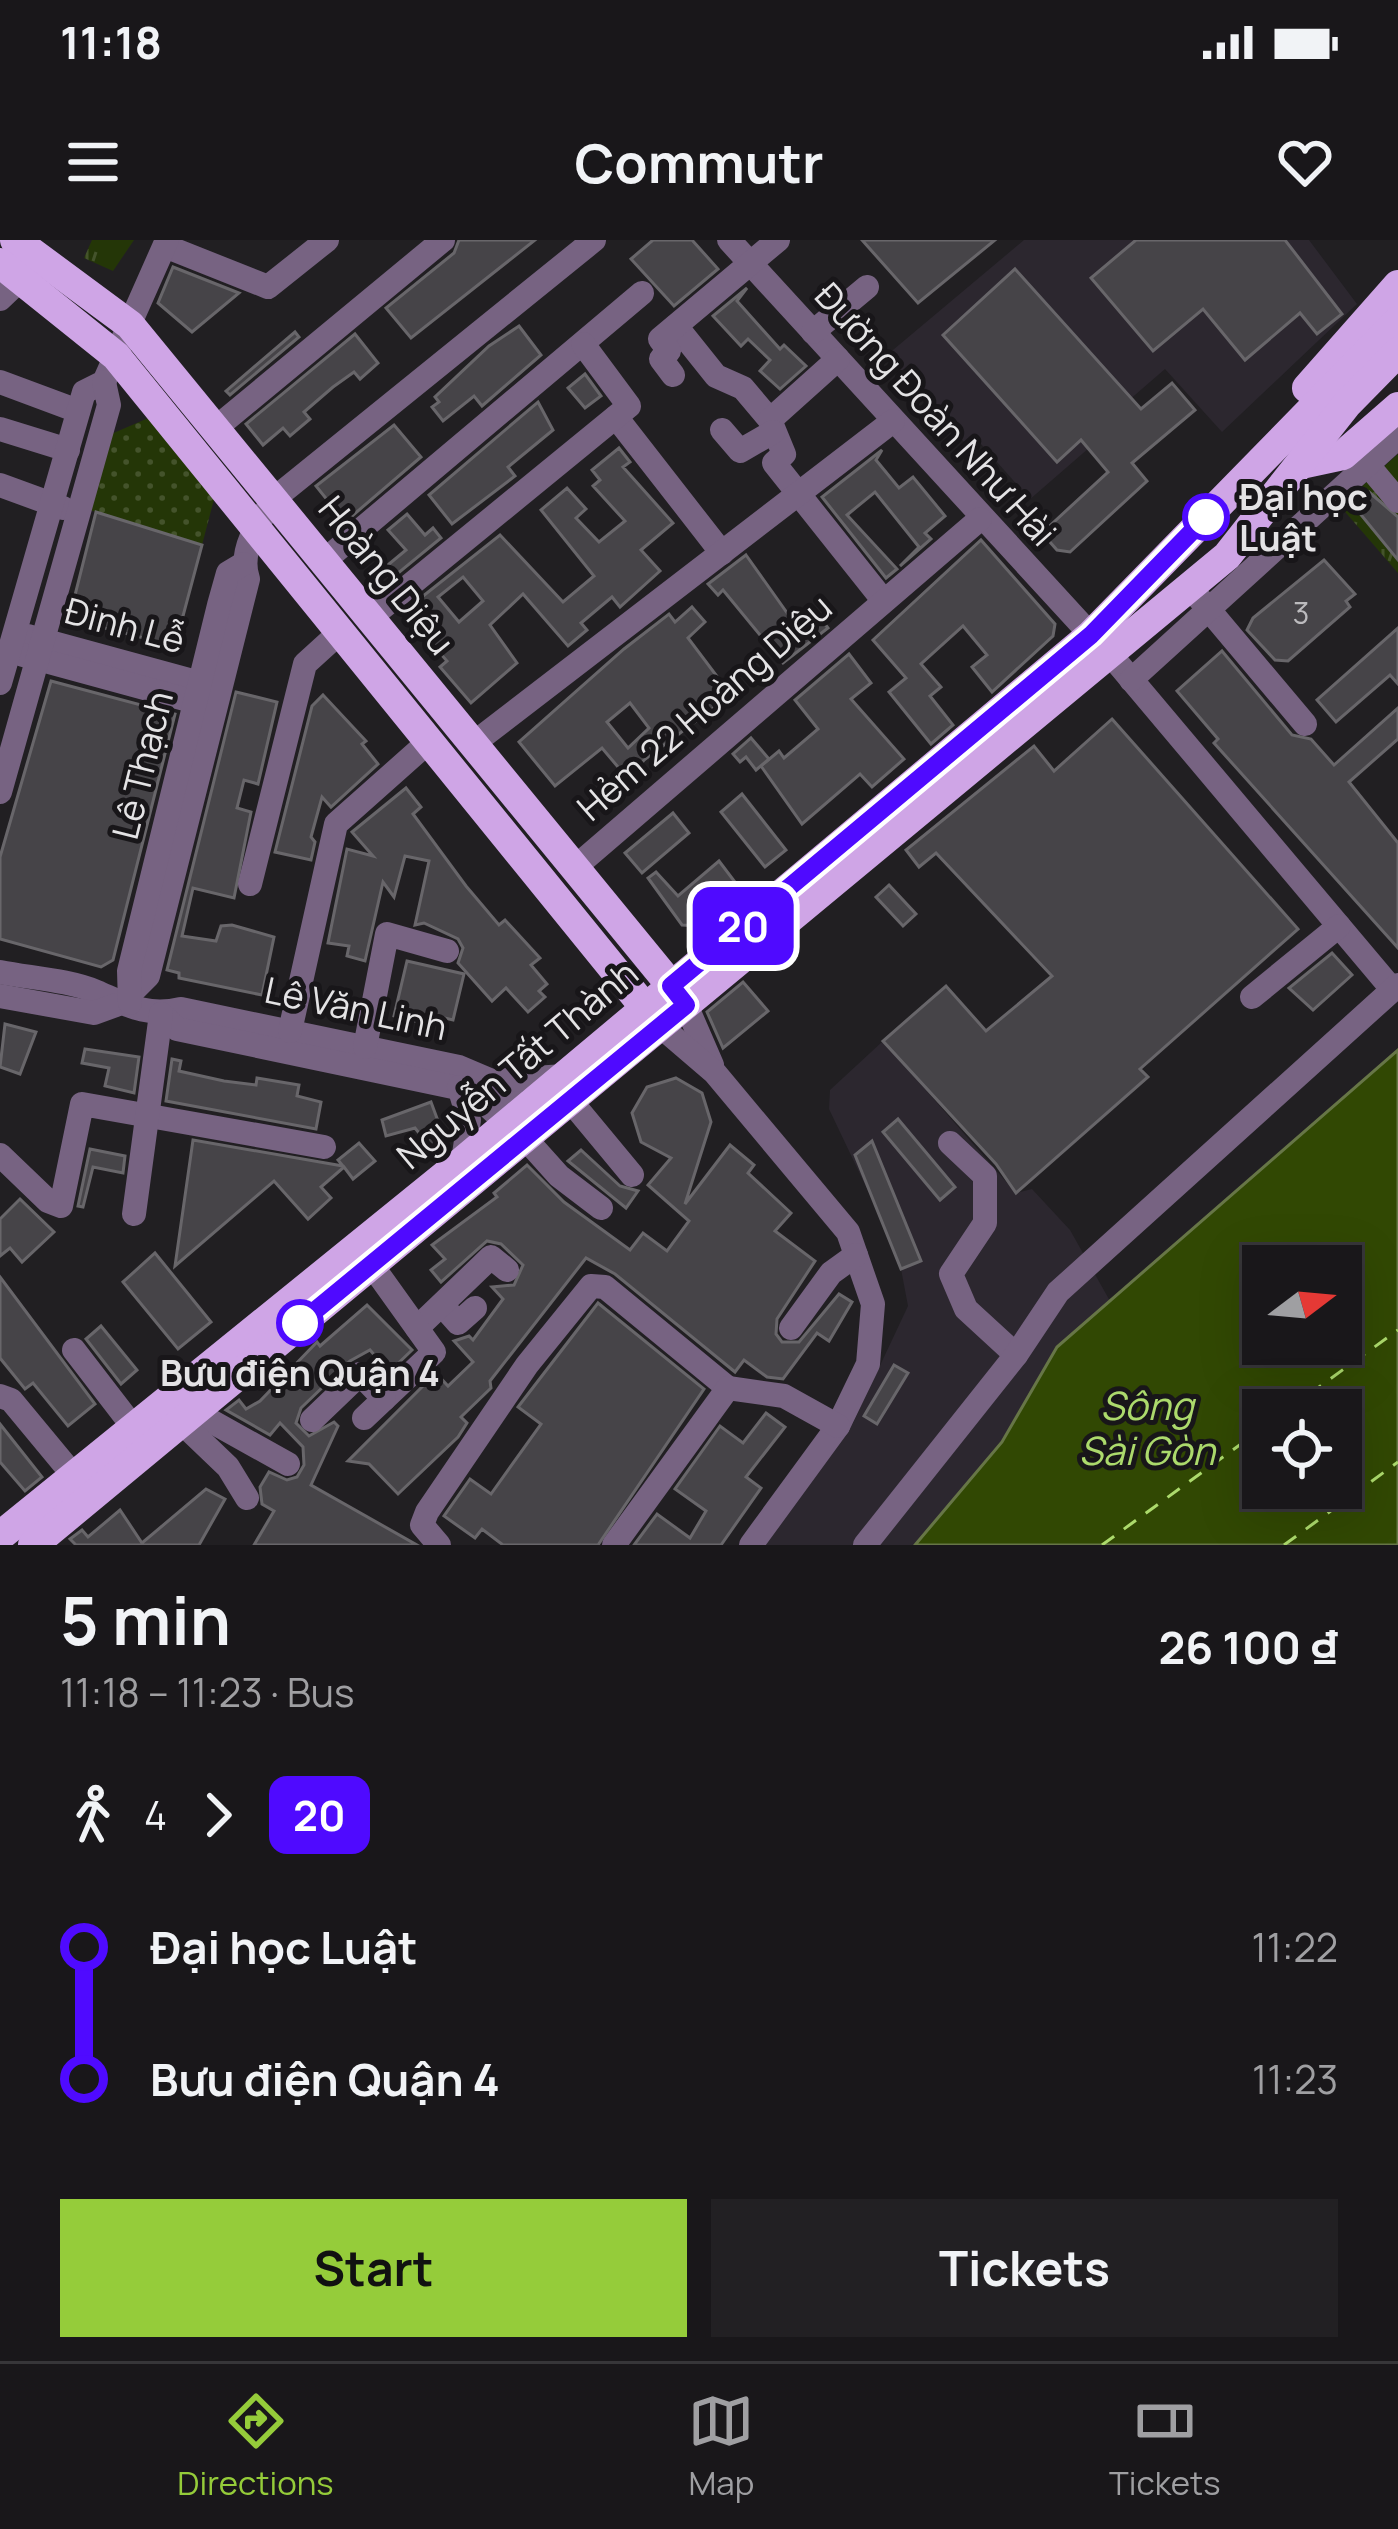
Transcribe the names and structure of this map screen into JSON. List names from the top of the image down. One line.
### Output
{"streets":{"main road":["Hoàng Diệu","Nguyễn Tất Thành"],"street":["Đường Đoàn Như Hài","Ðinh Lễ","Hẻm 22 Hoàng Diệu","Lê Thạch","Lê Văn Linh"]},"crossings":[["Đường Đoàn Như Hài","Hẻm 22 Hoàng Diệu"],["Đường Đoàn Như Hài","Nguyễn Tất Thành"],["Hoàng Diệu","Hẻm 22 Hoàng Diệu"],["Hoàng Diệu","Lê Thạch"],["Hoàng Diệu","Nguyễn Tất Thành"],["Ðinh Lễ","Lê Thạch"],["Lê Thạch","Lê Văn Linh"],["Lê Văn Linh","Nguyễn Tất Thành"]],"water":["Sông Sài Gòn"],"places":["Đại học Luật","Bưu điện Quận 4"],"lines":["bus line 20"],"house_numbers":["3"],"north":"right","page":{"status":"11:18","header":"Commutr","on_map":"20","heading":["5 min","11:18 – 11:23 · Bus","26 100 ₫"],"legs":["4","20"],"list":[{"name":"Đại học Luật","value":"11:22"},{"name":"Bưu điện Quận 4","value":"11:23"}],"buttons":["Start","Tickets"],"tabs":["Directions","Map","Tickets"]}}
